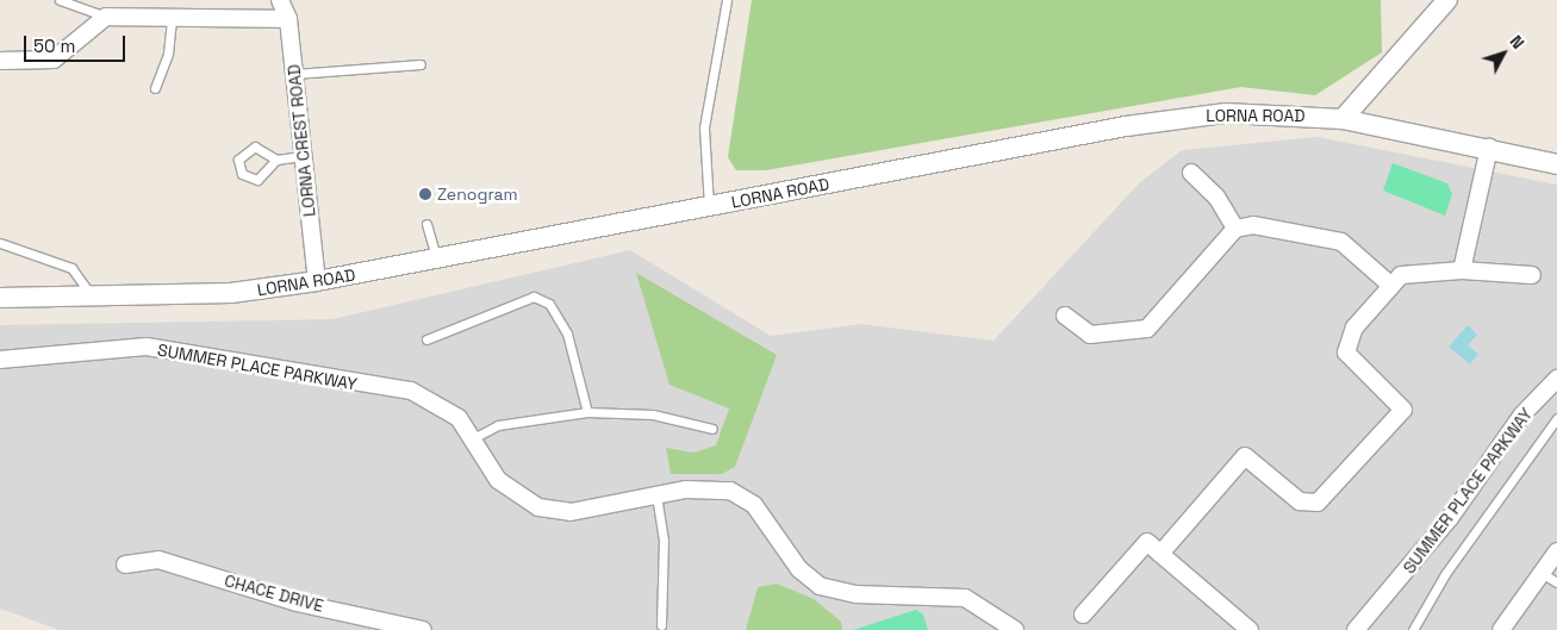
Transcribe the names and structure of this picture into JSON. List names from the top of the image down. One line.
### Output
{"streets":{"street":["LORNA ROAD","LORNA CREST ROAD","SUMMER PLACE PARKWAY","CHACE DRIVE"]},"crossings":[["LORNA ROAD","LORNA CREST ROAD"]],"places":["Zenogram"],"scale_bar":"50 m","north":"top right"}
